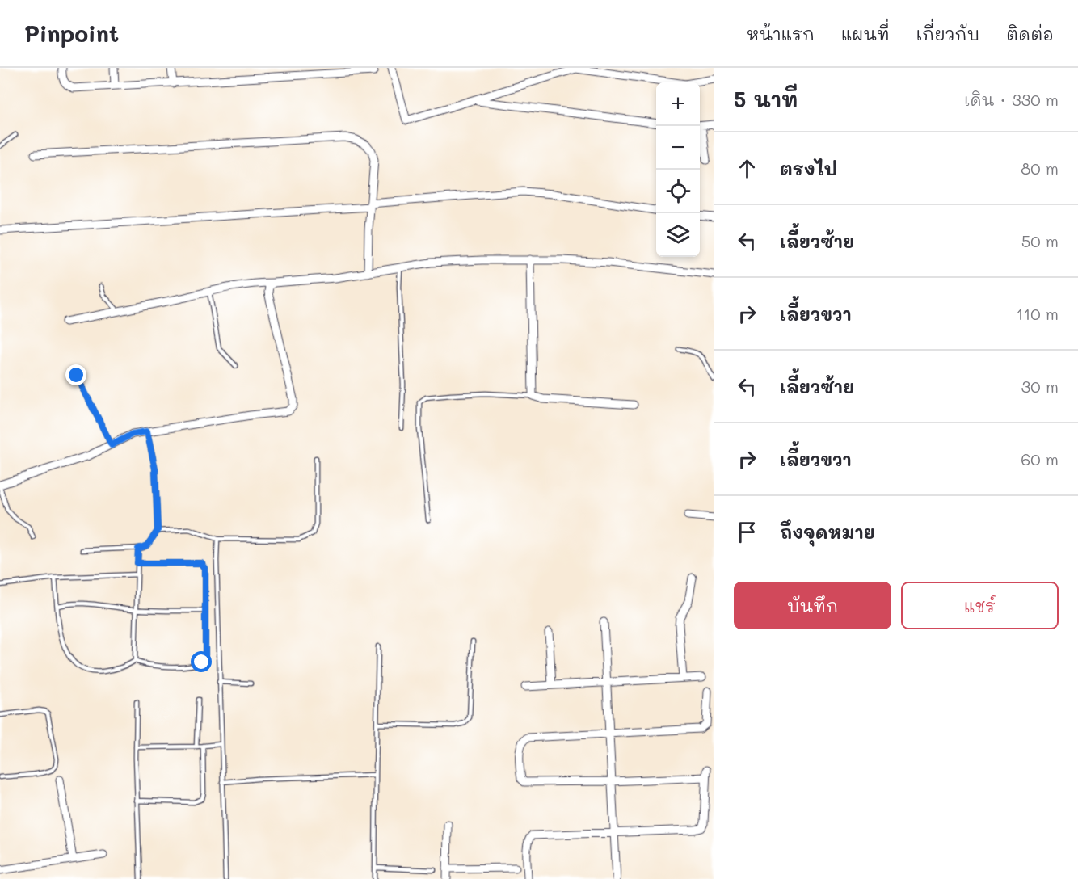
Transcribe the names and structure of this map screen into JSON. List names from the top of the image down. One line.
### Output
{"page":{"header":"Pinpoint","nav":["หน้าแรก","แผนที่","เกี่ยวกับ","ติดต่อ"],"heading":["5 นาที","เดิน · 330 m"],"map_buttons":["+","−"],"list":[["ตรงไป","80 m"],["เลี้ยวซ้าย","50 m"],["เลี้ยวขวา","110 m"],["เลี้ยวซ้าย","30 m"],["เลี้ยวขวา","60 m"],"ถึงจุดหมาย"],"buttons":["บันทึก","แชร์"]}}
